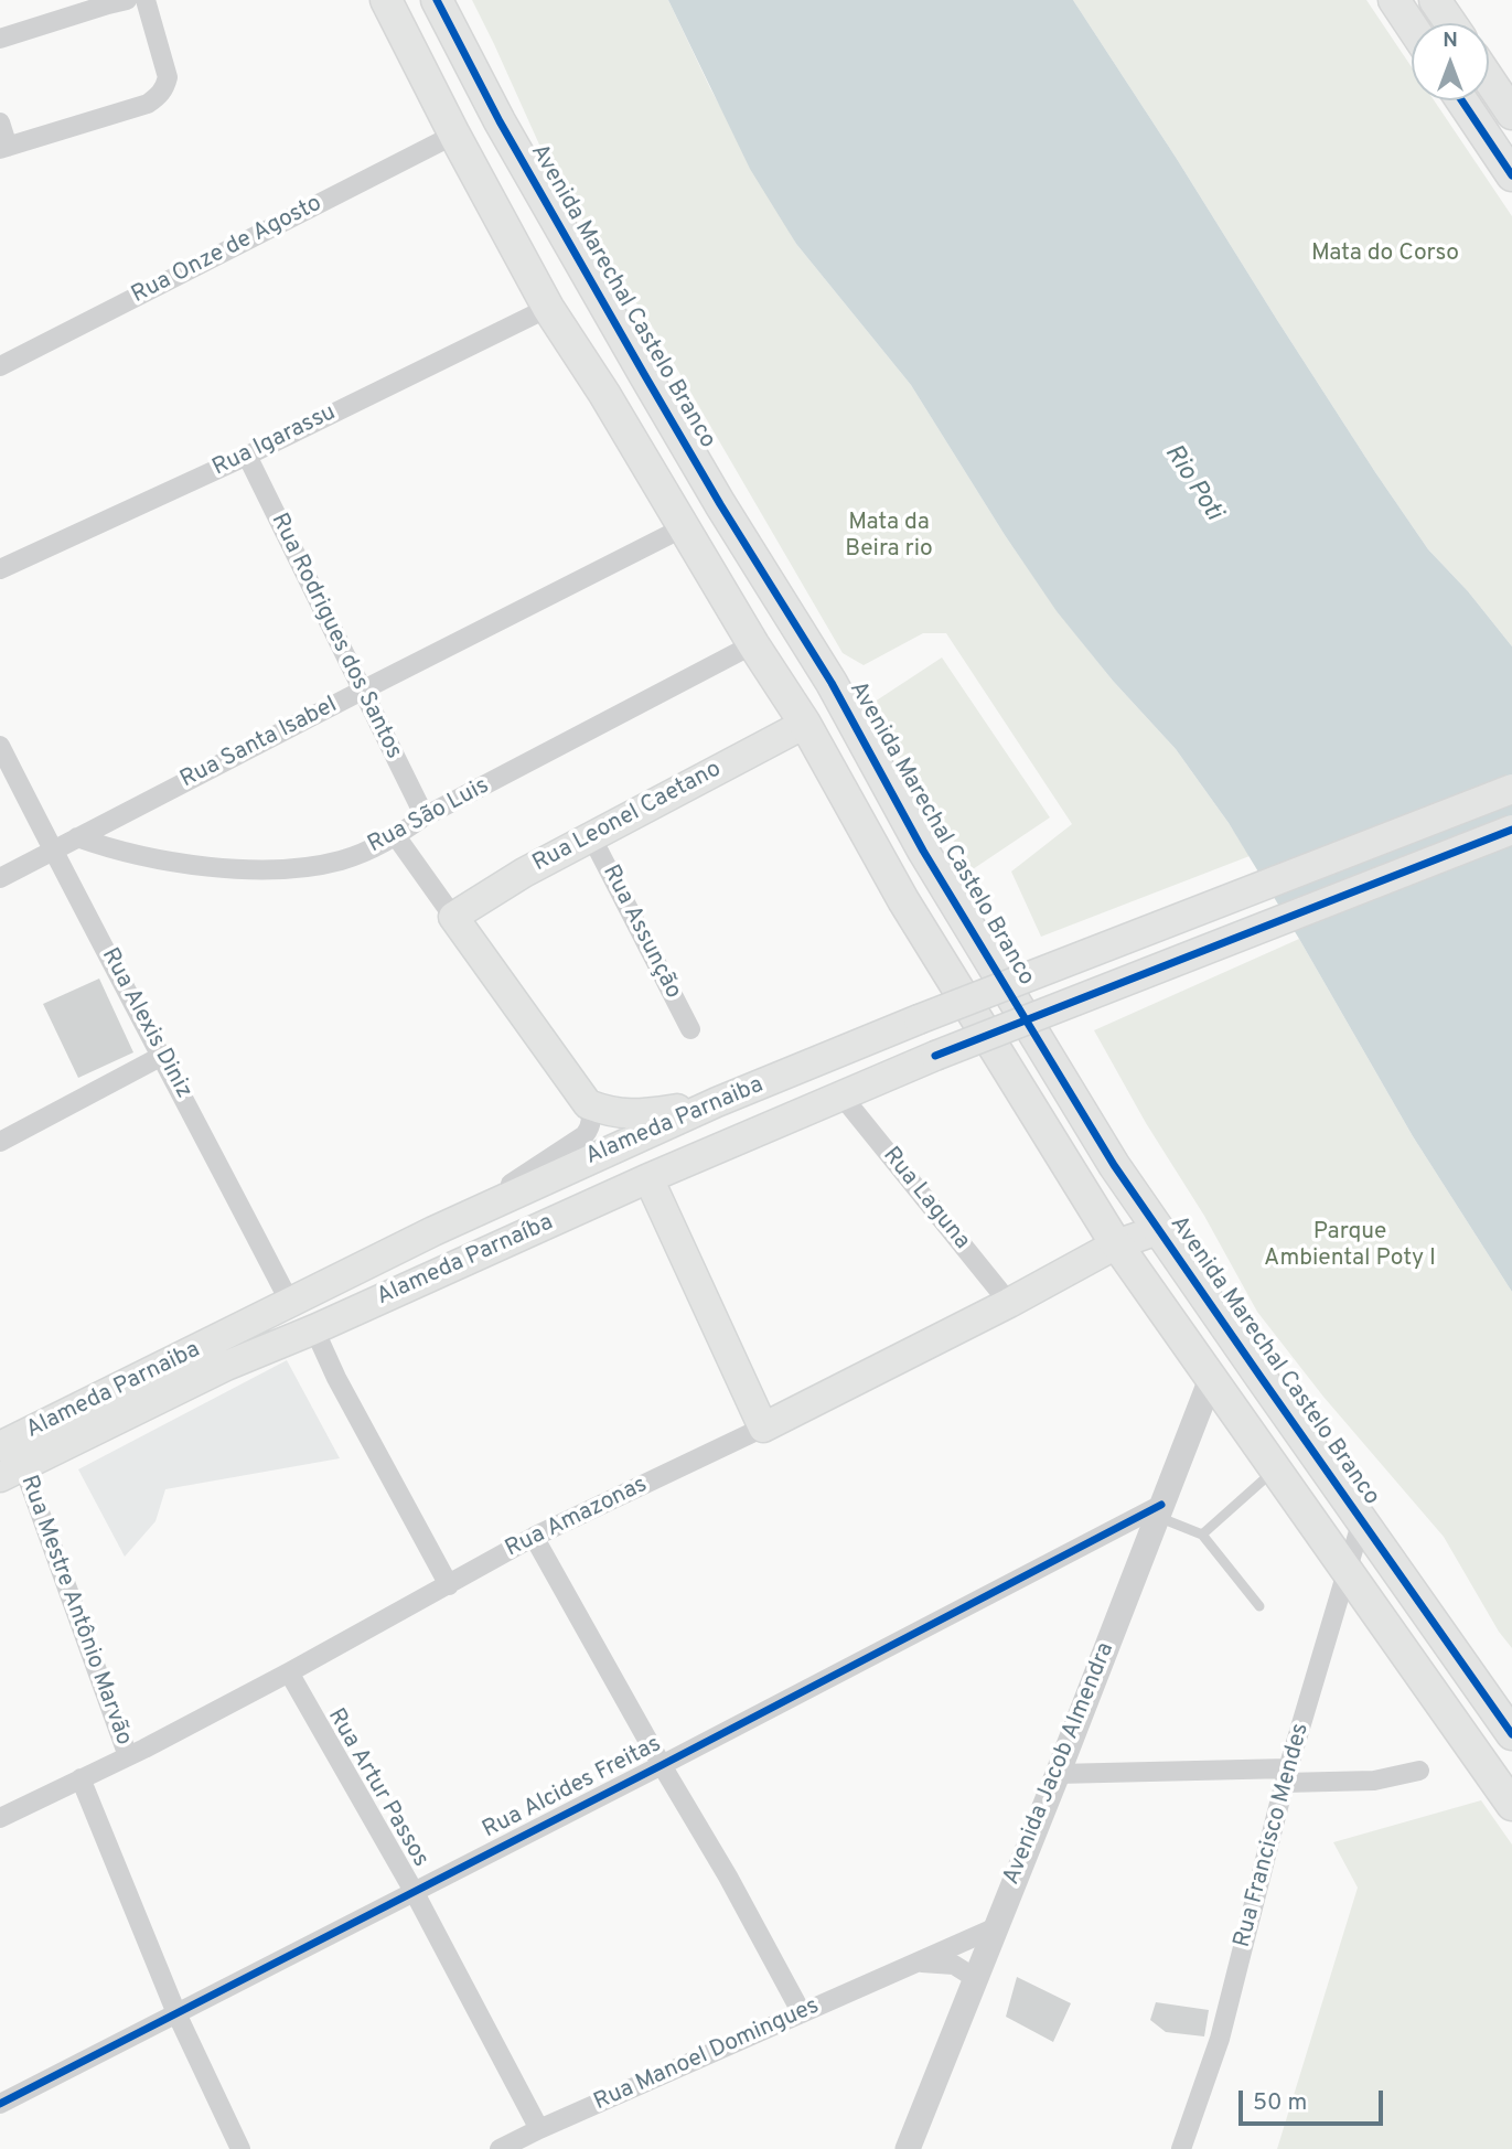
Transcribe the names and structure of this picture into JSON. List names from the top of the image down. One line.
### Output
{"streets":{"main road":["Avenida Marechal Castelo Branco","Rua Leonel Caetano","Alameda Parnaiba","Alameda Parnaíba","Rua Amazonas"],"street":["Rua Onze de Agosto","Rua Igarassu","Rua Rodrigues dos Santos","Rua Santa Isabel","Rua São Luis","Rua Assunção","Rua Alexis Diniz","Rua Laguna","Rua Mestre Antônio Marvão","Avenida Jacob Almendra","Rua Artur Passos","Rua Alcides Freitas","Rua Francisco Mendes","Rua Manoel Domingues"]},"crossings":[["Avenida Marechal Castelo Branco","Rua Amazonas"],["Avenida Marechal Castelo Branco","Rua Francisco Mendes"],["Rua Igarassu","Rua Rodrigues dos Santos"],["Rua Rodrigues dos Santos","Rua Santa Isabel"],["Rua Rodrigues dos Santos","Rua São Luis"],["Rua Santa Isabel","Rua São Luis"],["Rua Santa Isabel","Rua Alexis Diniz"],["Rua Leonel Caetano","Rua Assunção"],["Rua Alexis Diniz","Alameda Parnaiba"],["Rua Laguna","Alameda Parnaíba"],["Rua Laguna","Rua Amazonas"],["Alameda Parnaíba","Rua Mestre Antônio Marvão"],["Rua Amazonas","Rua Mestre Antônio Marvão"],["Rua Amazonas","Rua Artur Passos"],["Avenida Jacob Almendra","Rua Alcides Freitas"],["Avenida Jacob Almendra","Rua Manoel Domingues"],["Rua Artur Passos","Rua Alcides Freitas"],["Rua Artur Passos","Rua Manoel Domingues"]],"water":["Rio Poti"],"parks":["Mata do Corso","Mata da Beira rio","Parque Ambiental Poty I"],"scale_bar":"50 m","north":"top"}
